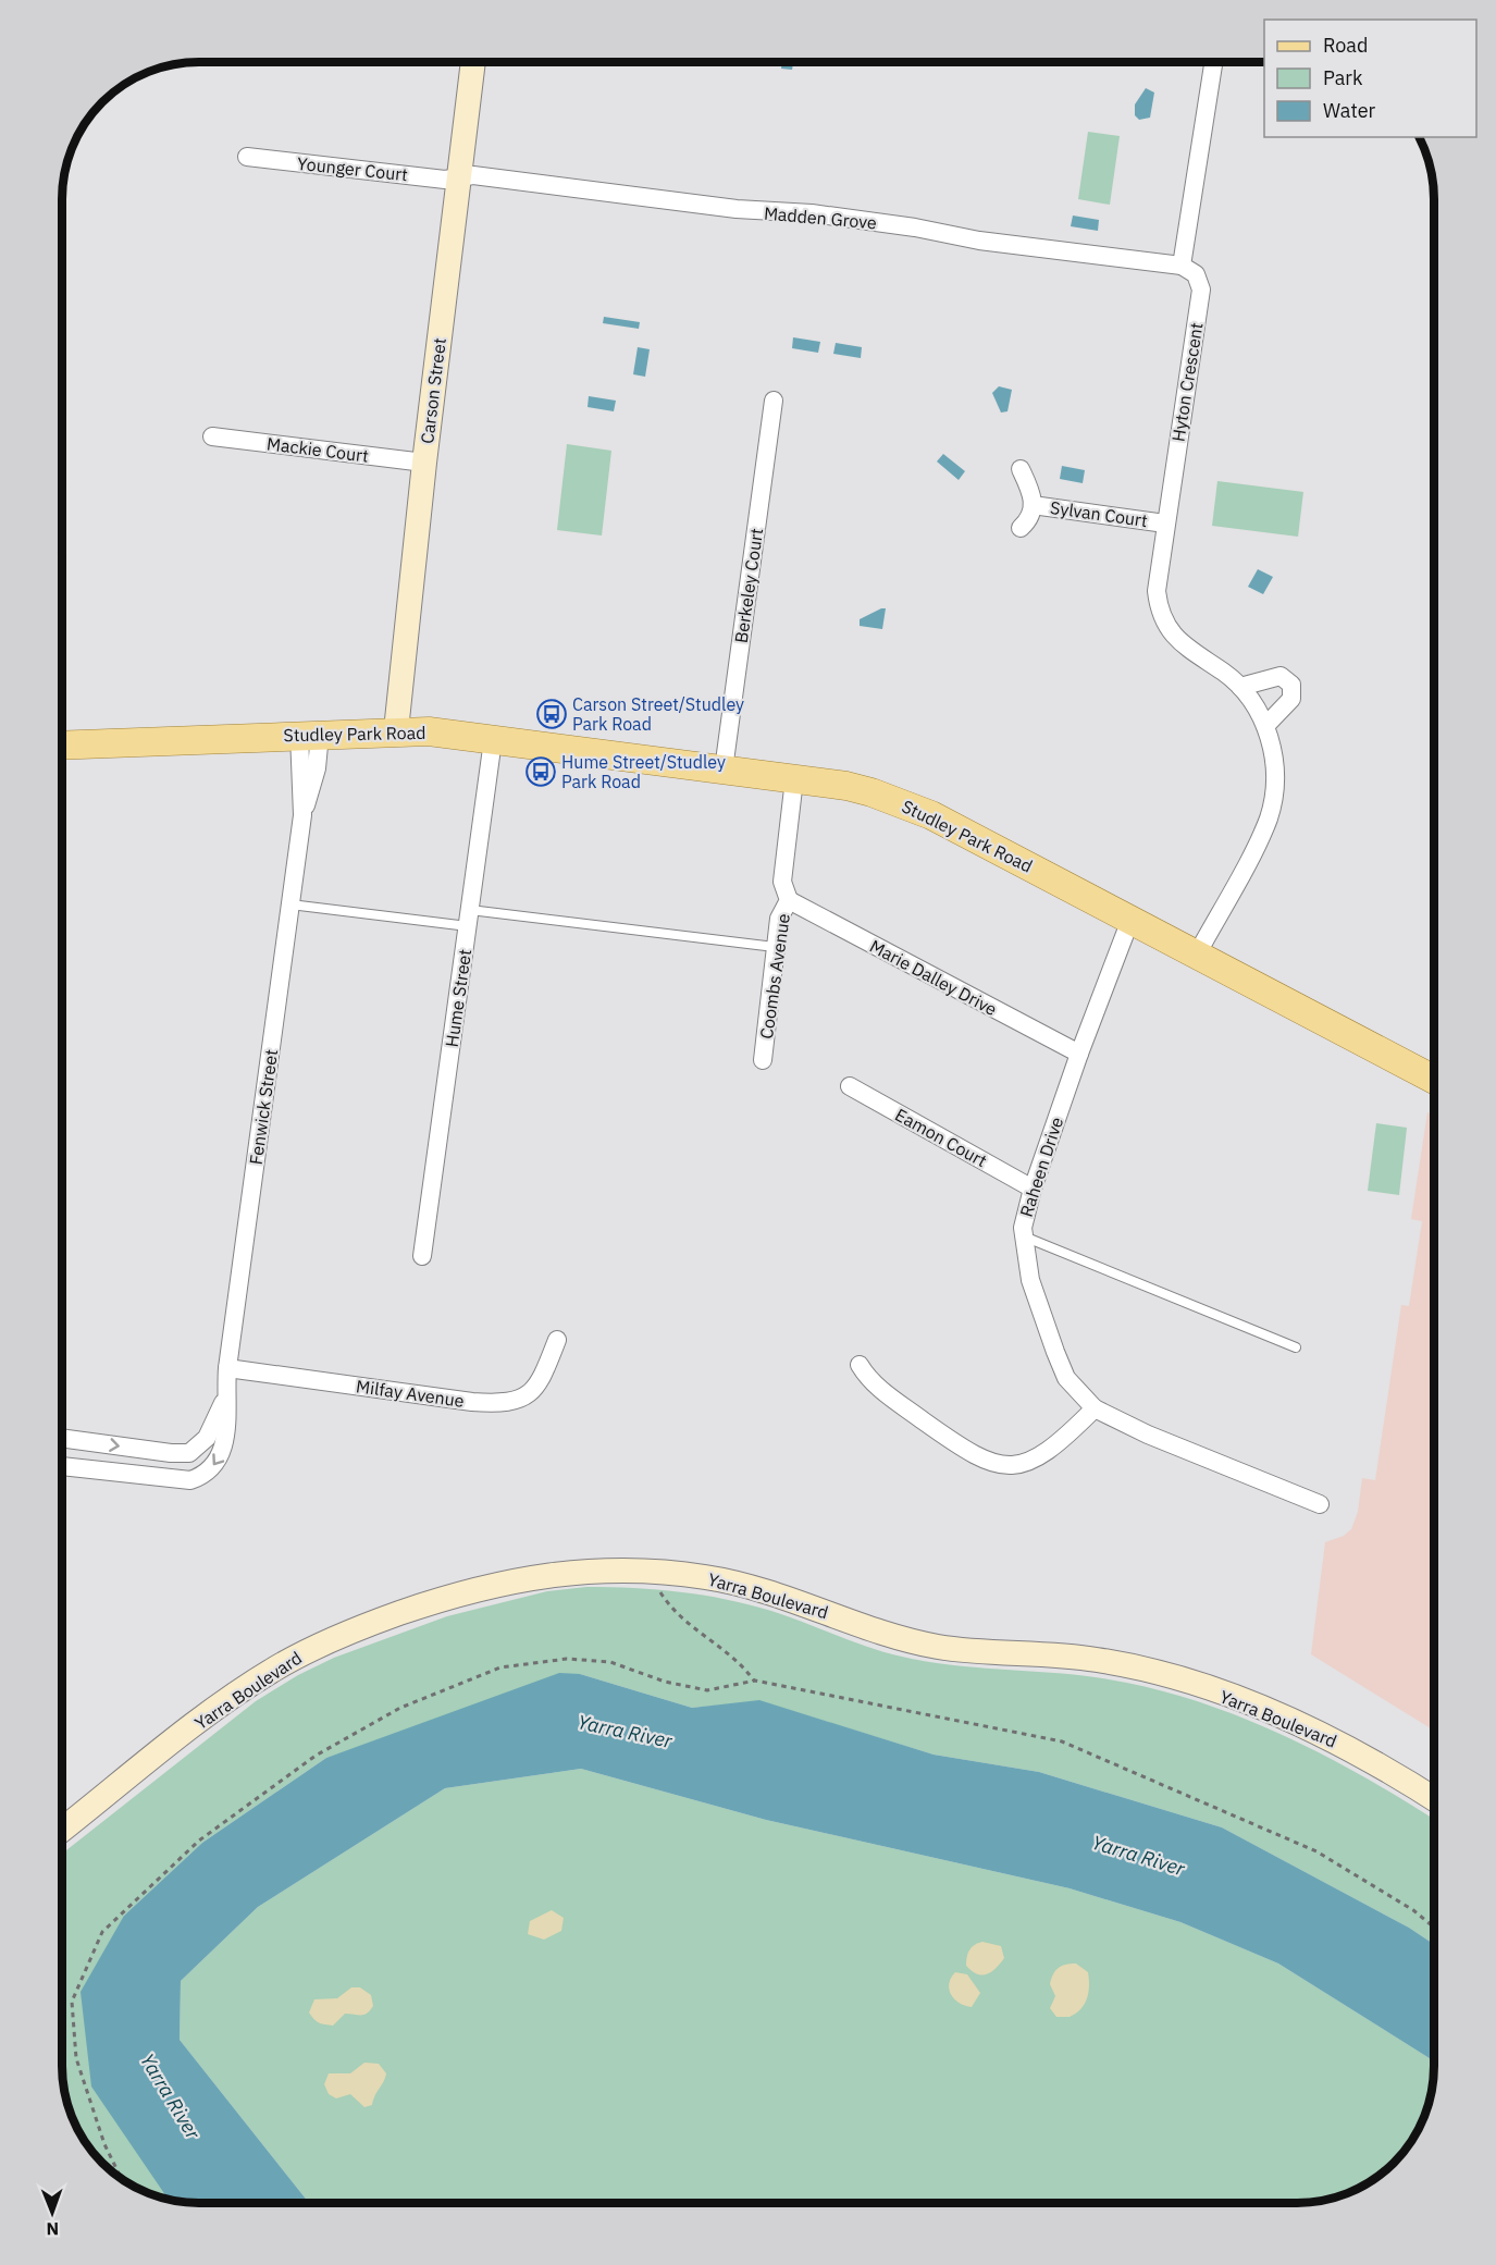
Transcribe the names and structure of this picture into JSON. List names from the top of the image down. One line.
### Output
{"streets":{"main road":["Carson Street","Studley Park Road","Yarra Boulevard"],"street":["Younger Court","Madden Grove","Hyton Crescent","Mackie Court","Sylvan Court","Berkeley Court","Coombs Avenue","Marie Dalley Drive","Hume Street","Fenwick Street","Eamon Court","Raheen Drive","Milfay Avenue"]},"crossings":[["Younger Court","Madden Grove"],["Younger Court","Carson Street"],["Madden Grove","Hyton Crescent"],["Madden Grove","Carson Street"],["Hyton Crescent","Sylvan Court"],["Hyton Crescent","Studley Park Road"],["Carson Street","Mackie Court"],["Carson Street","Studley Park Road"],["Berkeley Court","Studley Park Road"],["Studley Park Road","Coombs Avenue"],["Studley Park Road","Hume Street"],["Studley Park Road","Fenwick Street"],["Studley Park Road","Raheen Drive"],["Coombs Avenue","Marie Dalley Drive"],["Marie Dalley Drive","Raheen Drive"],["Fenwick Street","Milfay Avenue"],["Eamon Court","Raheen Drive"]],"water":["Yarra River"],"places":{"bus stop":["Carson Street/Studley Park Road","Hume Street/Studley Park Road"]},"legend":["Road","Park","Water"],"north":"bottom"}
